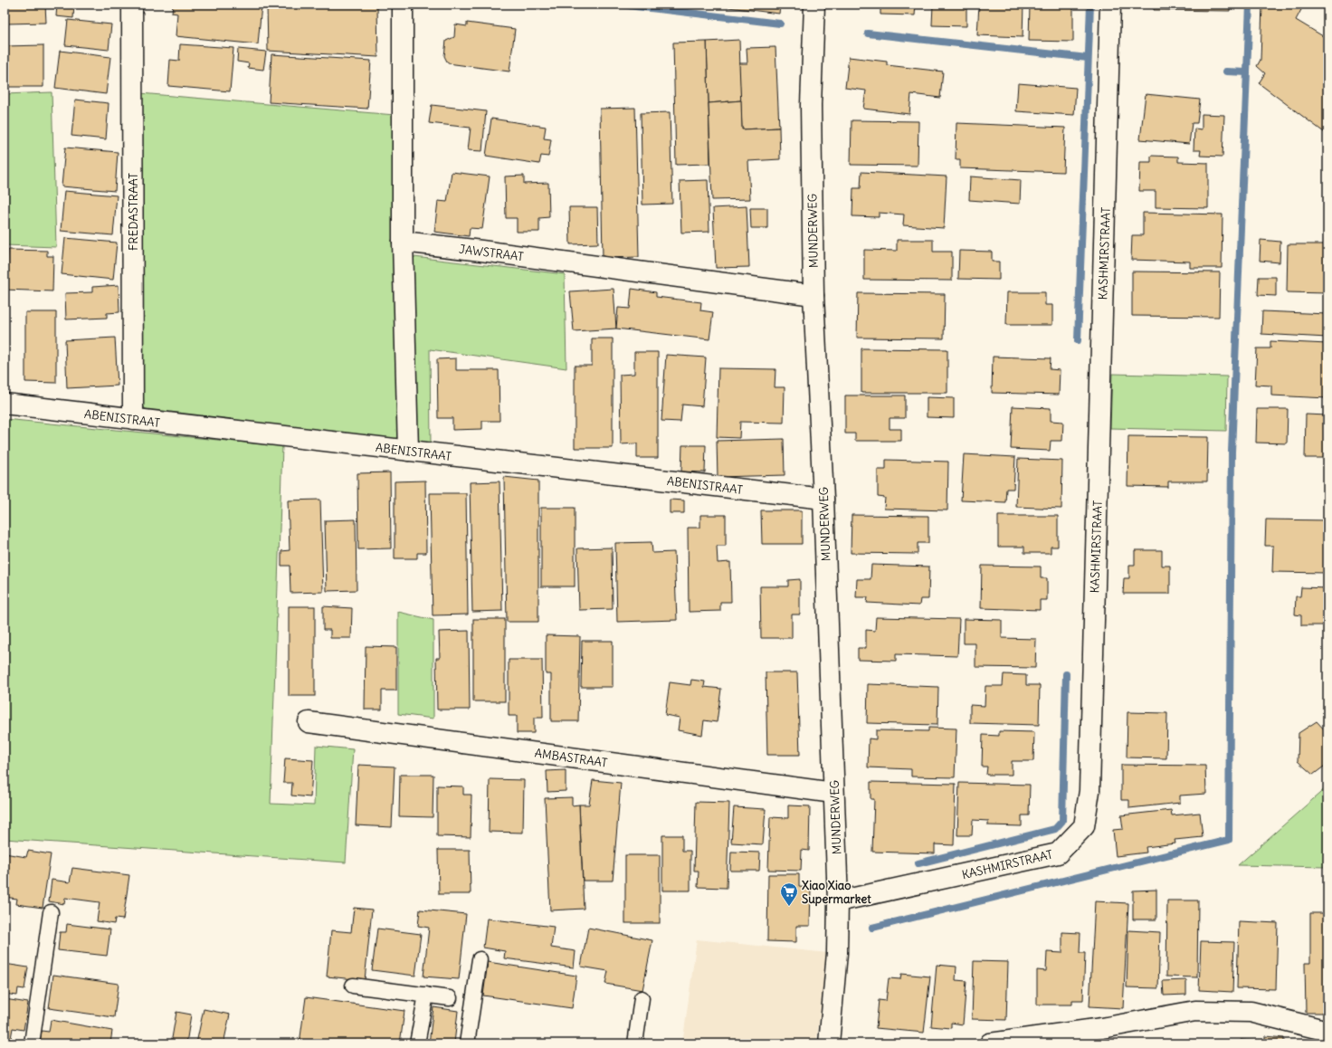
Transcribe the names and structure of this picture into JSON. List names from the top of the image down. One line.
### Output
{"streets":{"street":["FREDASTRAAT","MUNDERWEG","JAWSTRAAT","KASHMIRSTRAAT","ABENISTRAAT","AMBASTRAAT"]},"crossings":[["FREDASTRAAT","ABENISTRAAT"],["MUNDERWEG","JAWSTRAAT"],["MUNDERWEG","KASHMIRSTRAAT"],["MUNDERWEG","ABENISTRAAT"],["MUNDERWEG","AMBASTRAAT"]],"places":{"supermarket":["Xiao Xiao Supermarket"]}}
